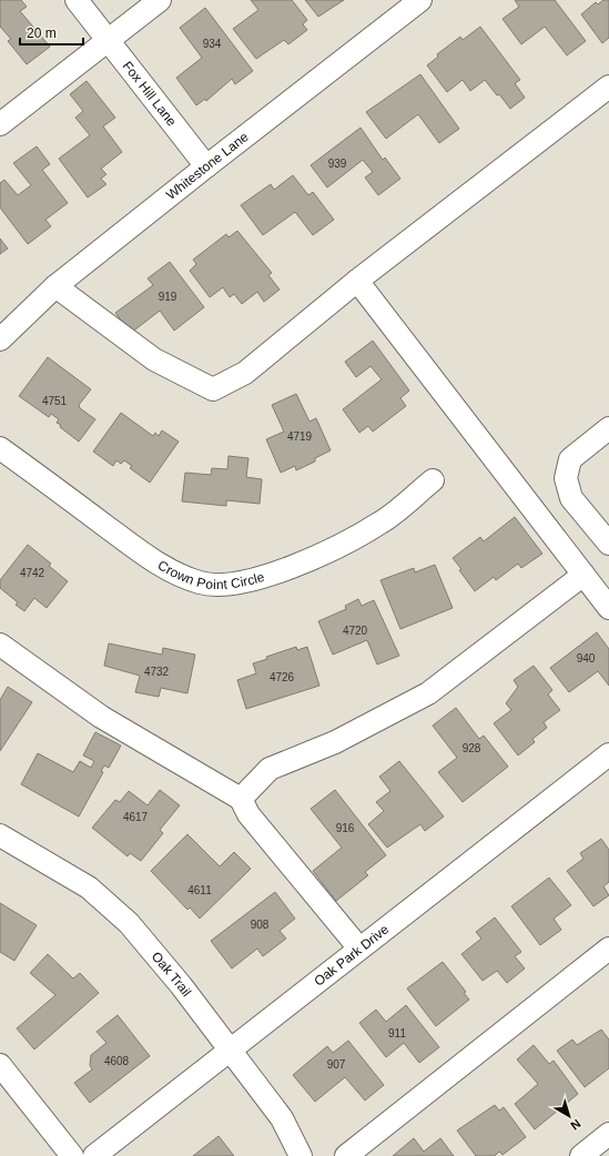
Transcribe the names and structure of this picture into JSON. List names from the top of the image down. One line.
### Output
{"streets":{"street":["Fox Hill Lane","Whitestone Lane","Crown Point Circle","Oak Park Drive","Oak Trail"]},"crossings":[["Fox Hill Lane","Whitestone Lane"],["Oak Park Drive","Oak Trail"]],"house_numbers":["934","939","919","4751","4719","4742","4720","940","4732","4726","928","4617","916","4611","908","911","4608","907"],"scale_bar":"20 m","north":"bottom right"}
